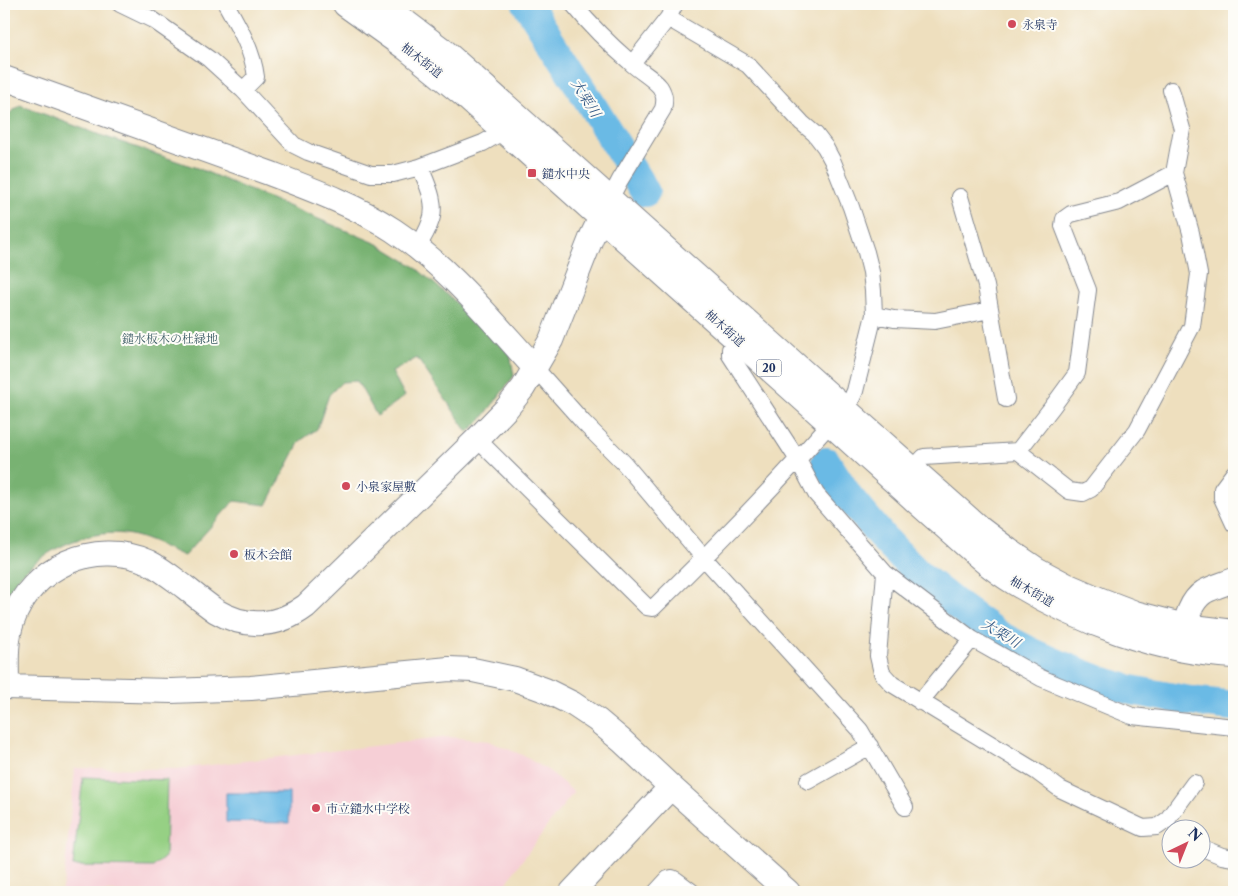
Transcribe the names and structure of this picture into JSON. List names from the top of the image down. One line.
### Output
{"streets":{"main road":["柚木街道","20"]},"water":["大栗川"],"parks":["鑓水板木の杜緑地"],"places":{"other":["永泉寺","小泉家屋敷","板木会館","市立鑓水中学校"],"transit":["鑓水中央"]},"north":"top right"}
